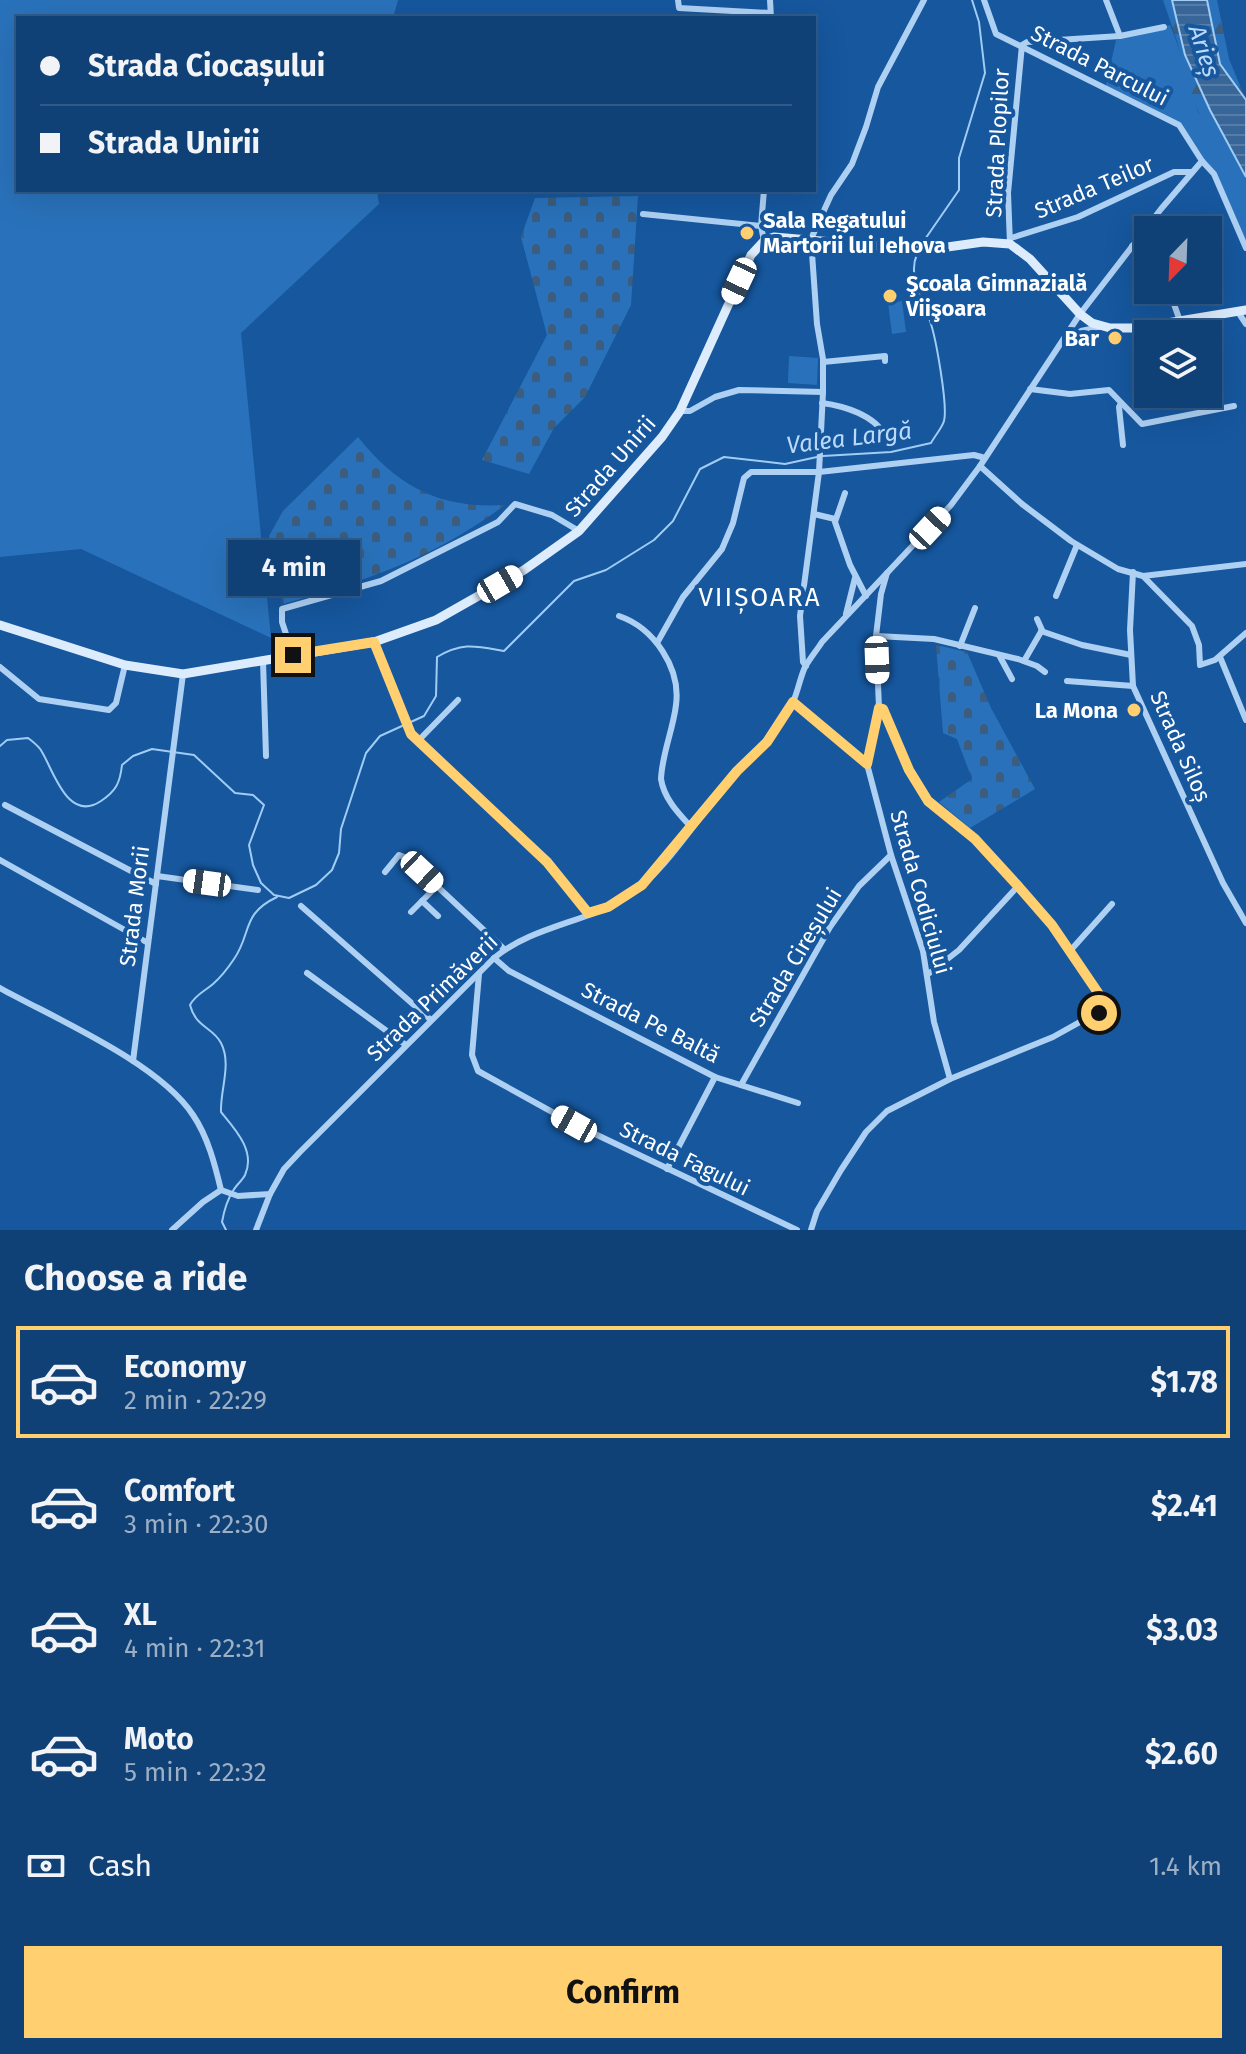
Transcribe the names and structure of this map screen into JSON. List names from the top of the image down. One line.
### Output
{"streets":{"main road":["Strada Unirii"],"street":["Strada Parcului","Strada Plopilor","Strada Teilor","Strada Siloș","Strada Codiciului","Strada Morii","Strada Cireșului","Strada Primăverii","Strada Pe Baltă","Strada Fagului"]},"crossings":[["Strada Parcului","Strada Plopilor"],["Strada Parcului","Strada Primăverii"],["Strada Plopilor","Strada Teilor"],["Strada Teilor","Strada Primăverii"],["Strada Unirii","Strada Morii"],["Strada Codiciului","Strada Cireșului"],["Strada Codiciului","Strada Primăverii"],["Strada Cireșului","Strada Pe Baltă"],["Strada Primăverii","Strada Pe Baltă"],["Strada Primăverii","Strada Fagului"]],"districts":["VIIȘOARA"],"water":["Arieș","Valea Largă"],"places":["Sala Regatului Martorii lui Iehova","Şcoala Gimnazială Viişoara","Bar","La Mona"],"north":"bottom left","page":{"banner":["Strada Ciocașului","Strada Unirii"],"bubble":"4 min","heading":"Choose a ride","list":[{"name":"Economy","note":"2 min · 22:29","value":"$1.78"},{"name":"Comfort","note":"3 min · 22:30","value":"$2.41"},{"name":"XL","note":"4 min · 22:31","value":"$3.03"},{"name":"Moto","note":"5 min · 22:32","value":"$2.60"}],"pay":["Cash","1.4 km"],"buttons":"Confirm"}}
